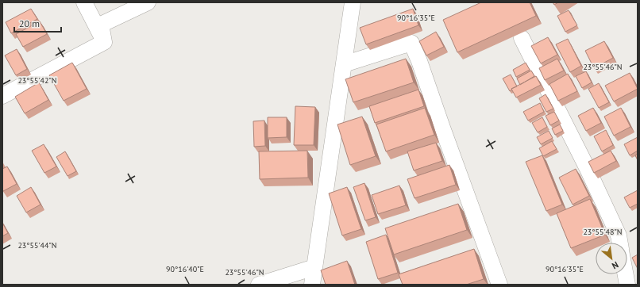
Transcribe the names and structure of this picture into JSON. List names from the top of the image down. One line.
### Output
{"scale_bar":"20 m","north":"bottom right","coordinates":["90°16'35\"E","23°55'46\"N","23°55'42\"N","23°55'48\"N","23°55'44\"N","90°16'40\"E"]}
